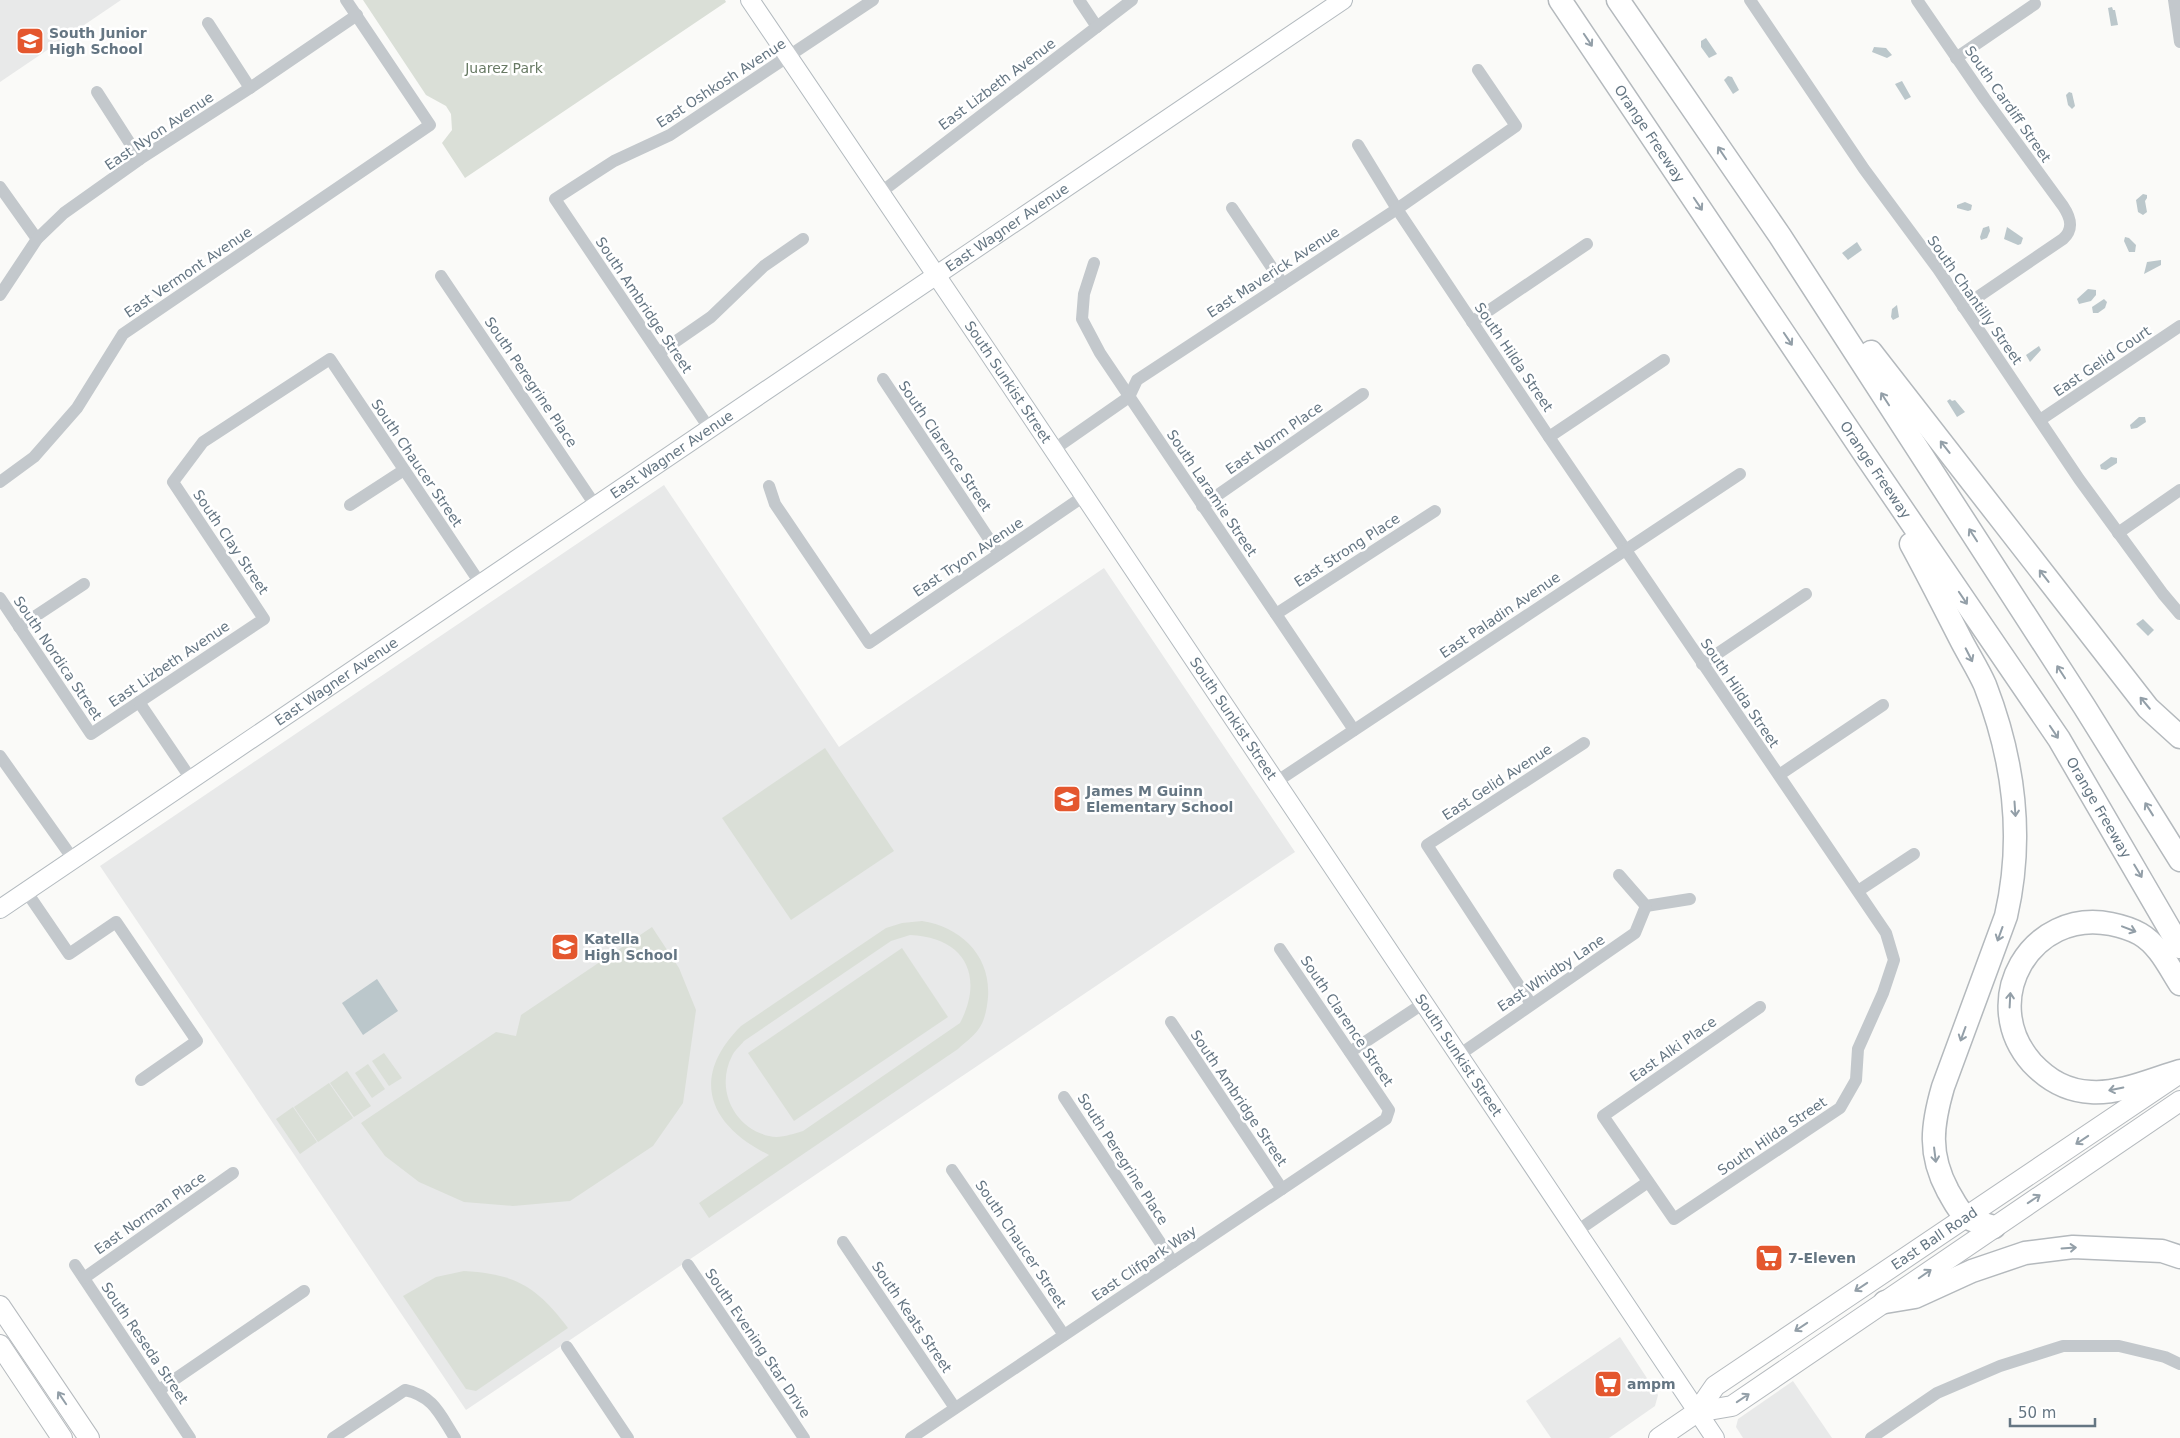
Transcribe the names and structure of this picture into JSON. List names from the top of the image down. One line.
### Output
{"streets":{"highway":["Orange Freeway"],"main road":["East Ball Road"],"street":["East Oshkosh Avenue","East Lizbeth Avenue","South Cardiff Street","East Nyon Avenue","East Wagner Avenue","East Vermont Avenue","East Maverick Avenue","South Chantilly Street","South Ambridge Street","South Hilda Street","East Gelid Court","South Peregrine Place","South Sunkist Street","East Norm Place","South Clarence Street","South Chaucer Street","South Laramie Street","South Clay Street","East Strong Place","East Tryon Avenue","East Paladin Avenue","South Nordica Street","East Gelid Avenue","East Whidby Lane","East Alki Place","East Norman Place","East Clifpark Way","South Keats Street","South Reseda Street","South Evening Star Drive"]},"crossings":[["East Oshkosh Avenue","South Ambridge Street"],["East Oshkosh Avenue","South Sunkist Street"],["East Lizbeth Avenue","South Sunkist Street"],["East Lizbeth Avenue","South Clay Street"],["East Lizbeth Avenue","South Nordica Street"],["South Cardiff Street","South Chantilly Street"],["East Nyon Avenue","East Vermont Avenue"],["East Wagner Avenue","South Ambridge Street"],["East Wagner Avenue","South Peregrine Place"],["East Wagner Avenue","South Sunkist Street"],["East Wagner Avenue","South Chaucer Street"],["East Maverick Avenue","South Hilda Street"],["East Maverick Avenue","South Sunkist Street"],["East Maverick Avenue","South Laramie Street"],["South Chantilly Street","East Gelid Court"],["South Ambridge Street","East Clifpark Way"],["South Hilda Street","East Paladin Avenue"],["South Hilda Street","East Alki Place"],["South Peregrine Place","East Clifpark Way"],["South Sunkist Street","East Tryon Avenue"],["South Sunkist Street","East Paladin Avenue"],["South Sunkist Street","East Whidby Lane"],["South Sunkist Street","East Ball Road"],["East Norm Place","South Laramie Street"],["South Clarence Street","East Tryon Avenue"],["South Clarence Street","East Clifpark Way"],["South Chaucer Street","South Clay Street"],["South Chaucer Street","East Clifpark Way"],["South Laramie Street","East Strong Place"],["South Laramie Street","East Paladin Avenue"],["East Gelid Avenue","East Whidby Lane"],["East Norman Place","South Reseda Street"],["East Clifpark Way","South Keats Street"]],"parks":["Juarez Park"],"places":{"school or university":["South Junior High School","James M Guinn Elementary School","Katella High School"],"supermarket":["7-Eleven","ampm"]},"scale_bar":"50 m"}
